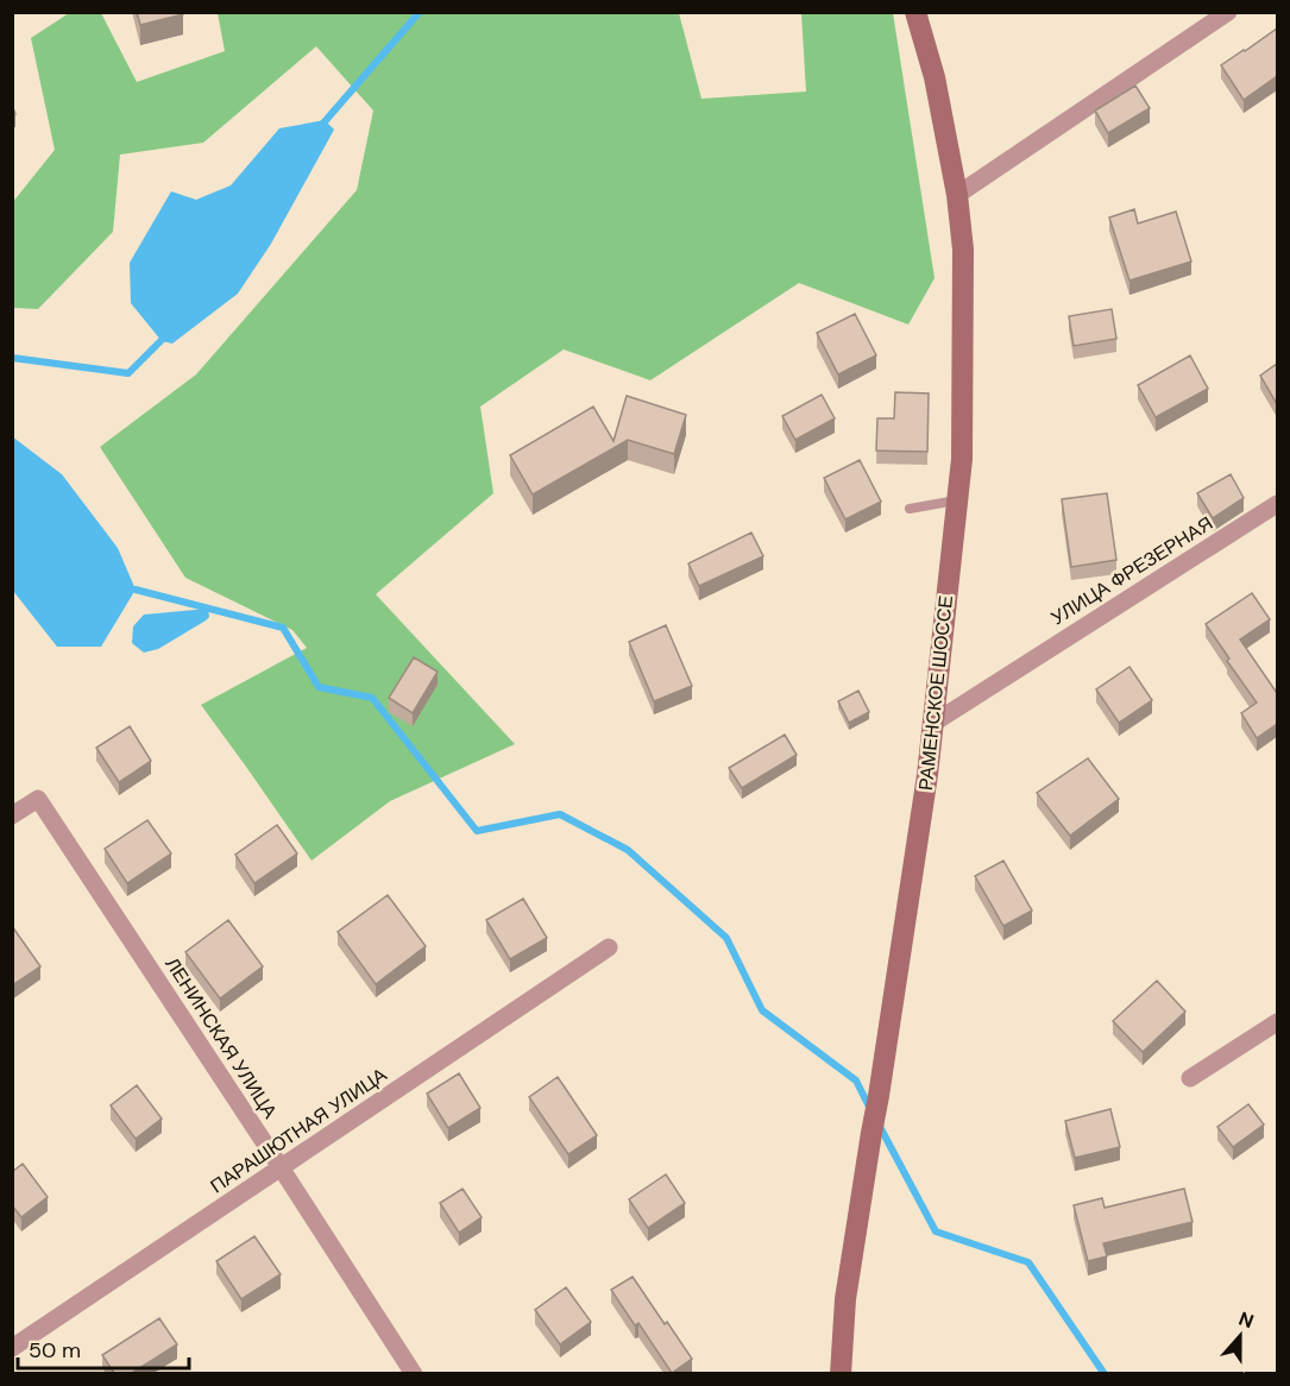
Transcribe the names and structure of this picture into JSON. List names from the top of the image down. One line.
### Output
{"streets":{"main road":["РАМЕНСКОЕ ШОССЕ"],"street":["УЛИЦА ФРЕЗЕРНАЯ","ЛЕНИНСКАЯ УЛИЦА","ПАРАШЮТНАЯ УЛИЦА"]},"crossings":[["УЛИЦА ФРЕЗЕРНАЯ","РАМЕНСКОЕ ШОССЕ"],["ЛЕНИНСКАЯ УЛИЦА","ПАРАШЮТНАЯ УЛИЦА"]],"scale_bar":"50 m","north":"top"}
